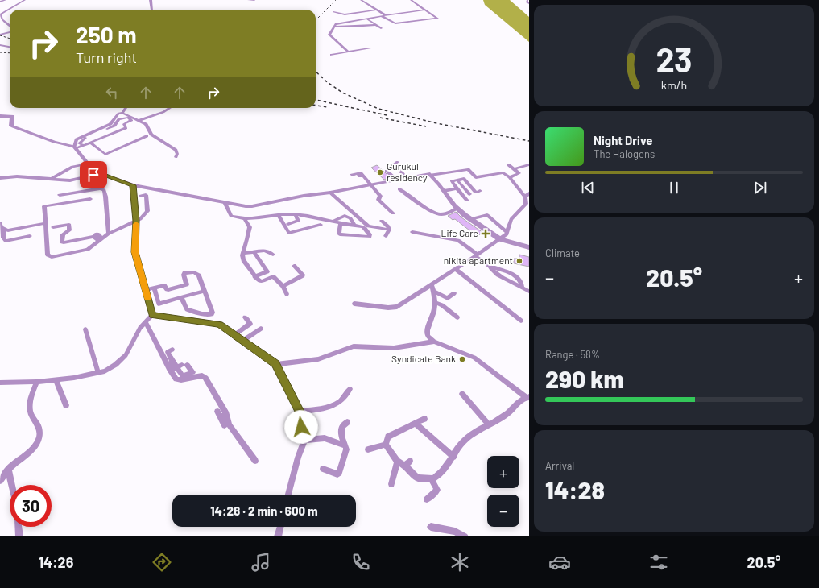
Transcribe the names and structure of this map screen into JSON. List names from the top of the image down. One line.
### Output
{"places":{"other":["Gurukul residency","nikita apartment","Syndicate Bank"],"health":["Life Care"]},"page":{"turn":["250 m","Turn right"],"song":["Night Drive","The Halogens"],"tile":["Climate",["Range · 58%","290 km"],["Arrival","14:28"]],"heat":["−","20.5°","+"],"map_buttons":["+","−"],"limit":"30","trip":"14:28 · 2 min · 600 m","tabs":["14:26","20.5°"],"gauge":["23","km/h"]}}
